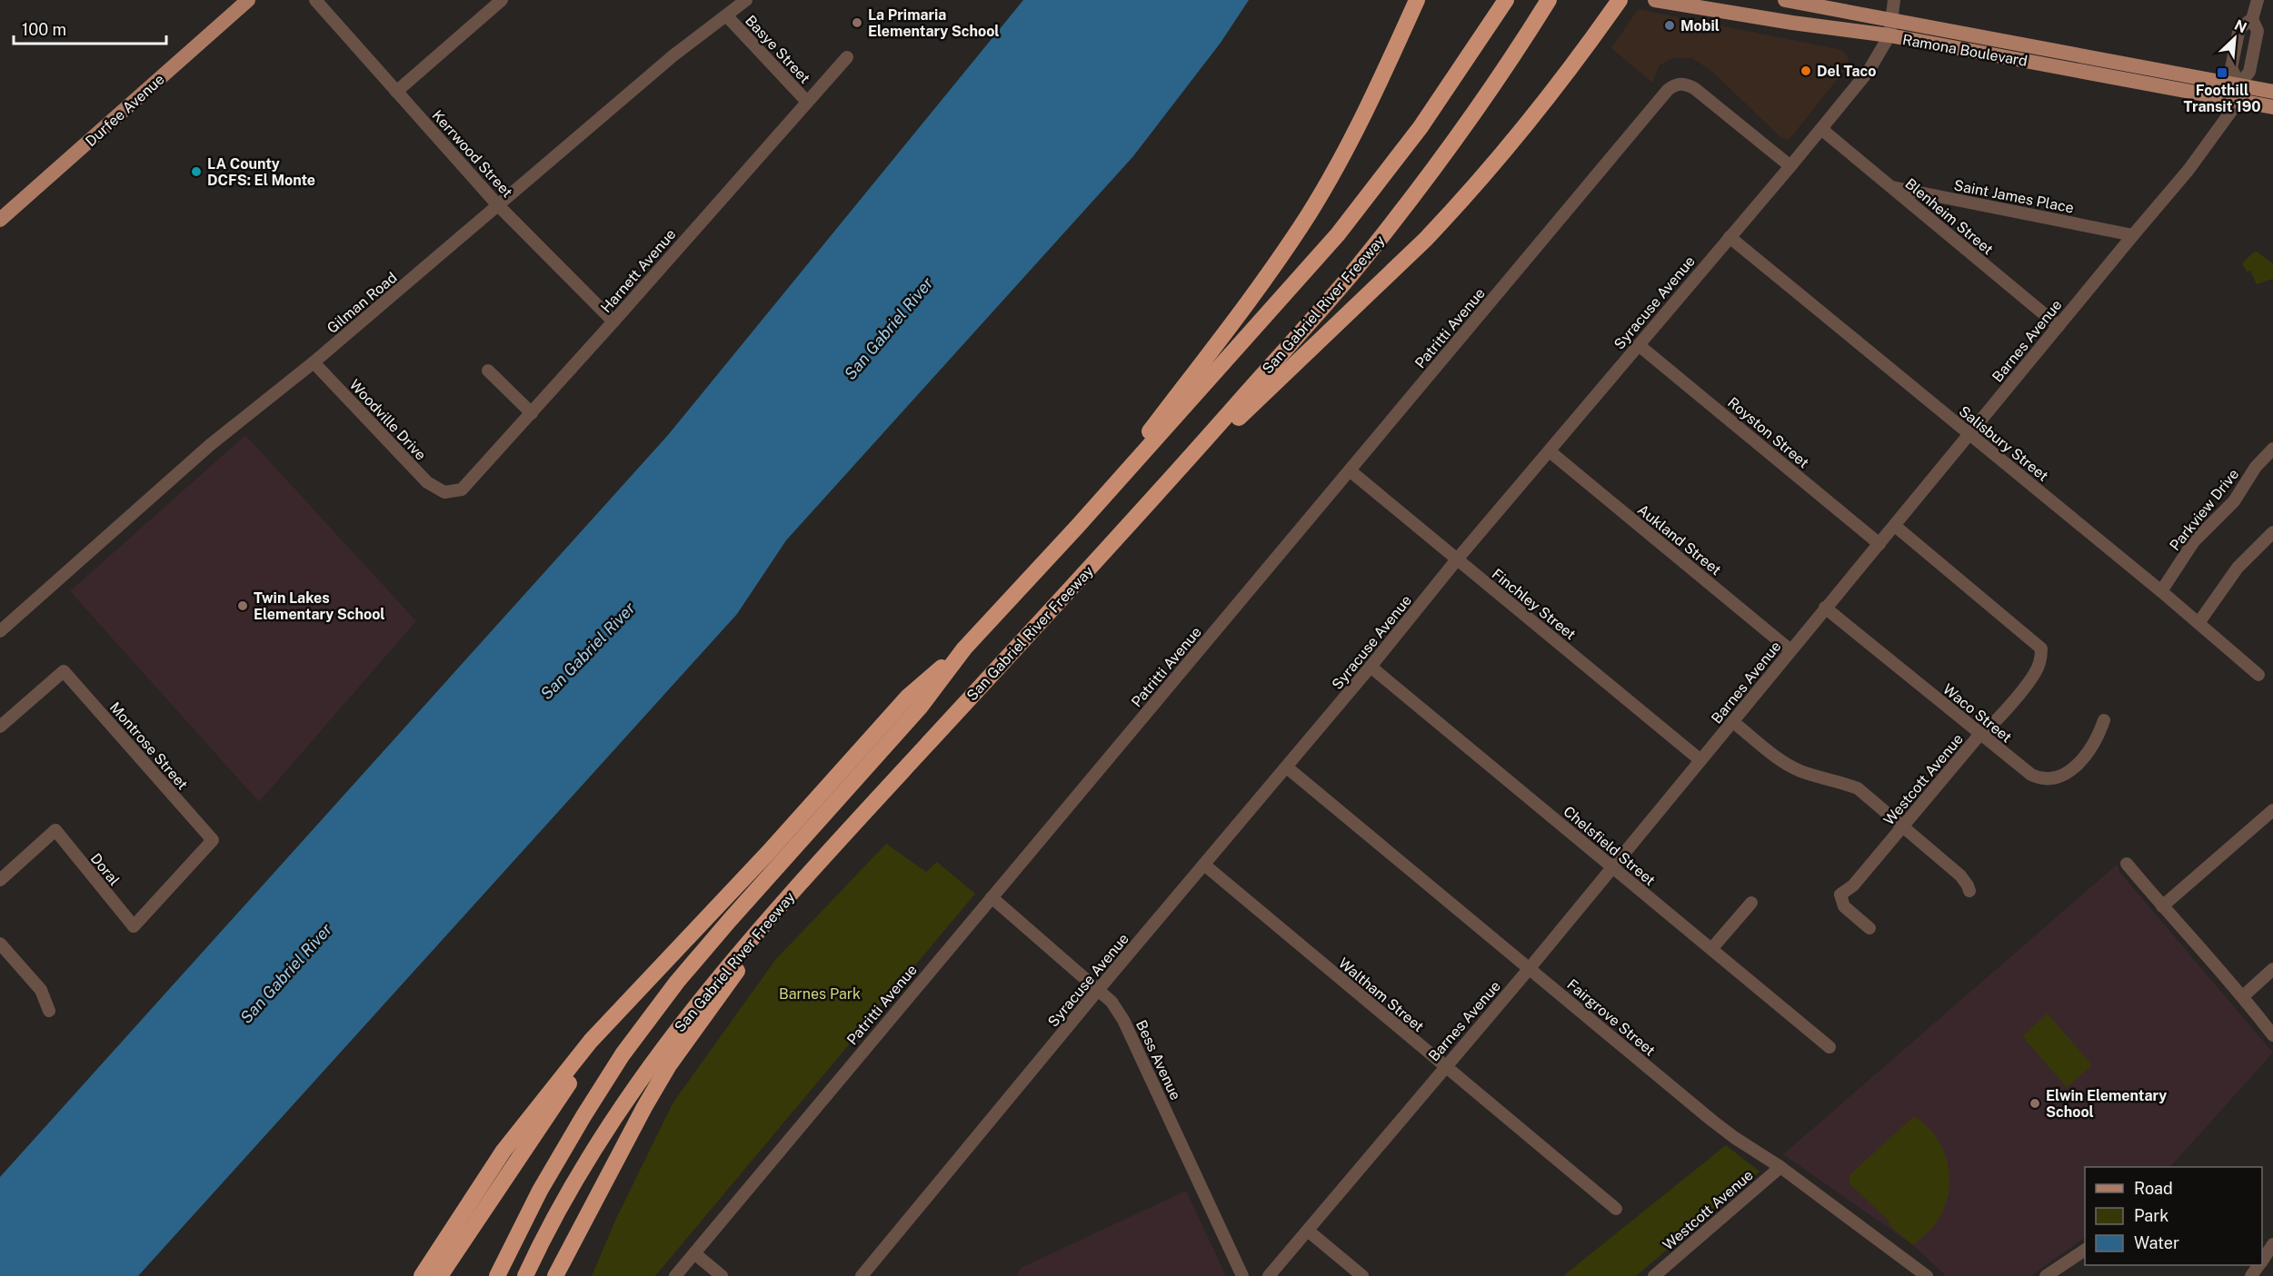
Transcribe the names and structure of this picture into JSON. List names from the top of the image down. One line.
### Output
{"streets":{"highway":["San Gabriel River Freeway"],"main road":["Ramona Boulevard","Durfee Avenue"],"street":["Basye Street","Kerrwood Street","Saint James Place","Blenheim Street","Harnett Avenue","Gilman Road","Syracuse Avenue","Patritti Avenue","Barnes Avenue","Woodville Drive","Royston Street","Salisbury Street","Parkview Drive","Aukland Street","Finchley Street","Waco Street","Montrose Street","Westcott Avenue","Chelsfield Street","Doral","Waltham Street","Fairgrove Street","Bess Avenue"]},"crossings":[["Basye Street","Harnett Avenue"],["Basye Street","Gilman Road"],["Ramona Boulevard","Syracuse Avenue"],["Ramona Boulevard","Barnes Avenue"],["Kerrwood Street","Harnett Avenue"],["Kerrwood Street","Gilman Road"],["Saint James Place","Blenheim Street"],["Saint James Place","Barnes Avenue"],["Blenheim Street","Syracuse Avenue"],["Blenheim Street","Barnes Avenue"],["Harnett Avenue","Woodville Drive"],["Gilman Road","Woodville Drive"],["Syracuse Avenue","Patritti Avenue"],["Syracuse Avenue","Royston Street"],["Syracuse Avenue","Salisbury Street"],["Syracuse Avenue","Aukland Street"],["Syracuse Avenue","Finchley Street"],["Syracuse Avenue","Chelsfield Street"],["Syracuse Avenue","Waltham Street"],["Syracuse Avenue","Fairgrove Street"],["Syracuse Avenue","Bess Avenue"],["Patritti Avenue","Finchley Street"],["Patritti Avenue","Bess Avenue"],["Barnes Avenue","Royston Street"],["Barnes Avenue","Salisbury Street"],["Barnes Avenue","Aukland Street"],["Barnes Avenue","Finchley Street"],["Barnes Avenue","Waco Street"],["Barnes Avenue","Westcott Avenue"],["Barnes Avenue","Chelsfield Street"],["Barnes Avenue","Waltham Street"],["Barnes Avenue","Fairgrove Street"],["Salisbury Street","Parkview Drive"],["Waco Street","Westcott Avenue"],["Montrose Street","Doral"],["Westcott Avenue","Fairgrove Street"]],"water":["San Gabriel River"],"parks":["Barnes Park"],"places":{"other":["La Primaria Elementary School","Mobil","Del Taco","LA County DCFS: El Monte","Twin Lakes Elementary School","Elwin Elementary School"],"transit":["Foothill Transit 190"]},"legend":["Road","Park","Water"],"scale_bar":"100 m","north":"top right"}
